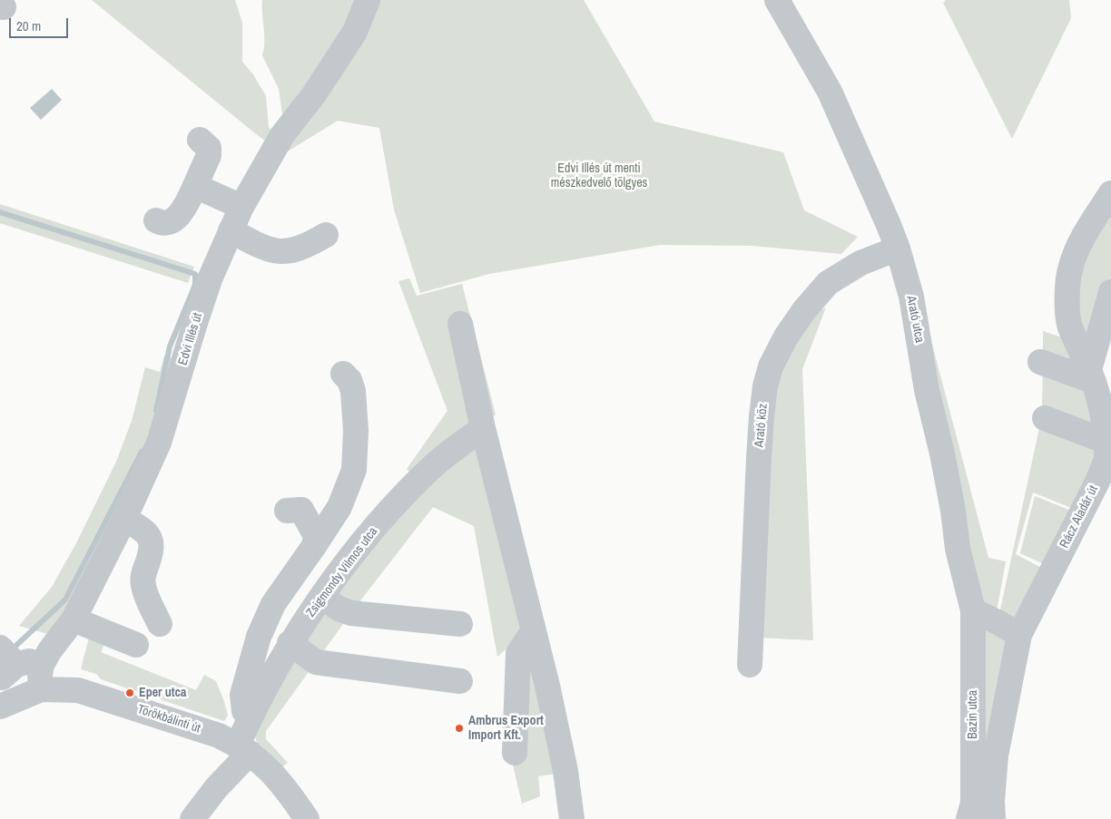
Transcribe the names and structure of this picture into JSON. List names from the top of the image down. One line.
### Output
{"streets":{"street":["Arató utca","Edvi Illés út","Arató köz","Rácz Aladár út","Zsigmondy Vilmos utca","Bazin utca","Törökbálinti út"]},"crossings":[["Arató utca","Arató köz"],["Arató utca","Bazin utca"],["Edvi Illés út","Törökbálinti út"],["Zsigmondy Vilmos utca","Törökbálinti út"]],"parks":["Edvi Illés út menti mészkedvelő tölgyes"],"places":["Eper utca","Ambrus Export Import Kft."],"scale_bar":"20 m"}
